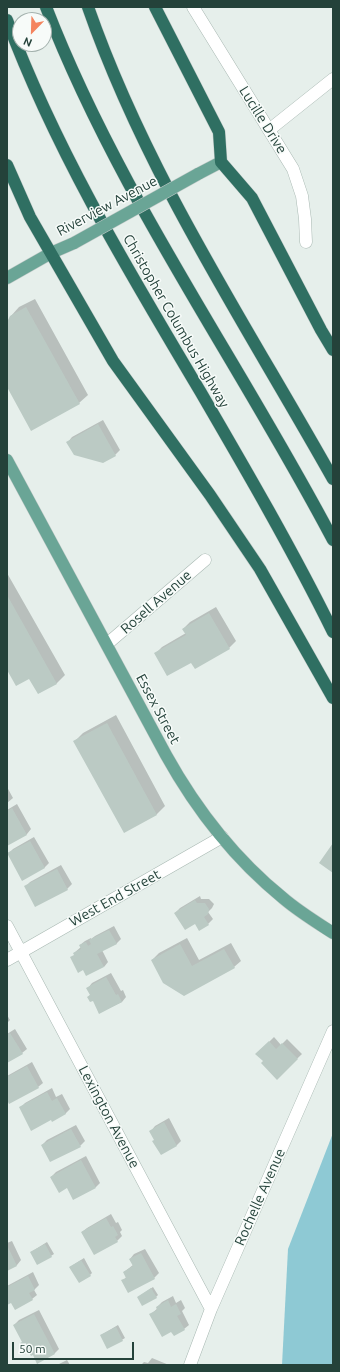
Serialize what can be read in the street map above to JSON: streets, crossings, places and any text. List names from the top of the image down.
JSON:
{
  "streets": {
    "highway": ["Christopher Columbus Highway"],
    "main road": ["Riverview Avenue", "Essex Street"],
    "street": [
      "Lucille Drive",
      "Rosell Avenue",
      "West End Street",
      "Lexington Avenue",
      "Rochelle Avenue"
    ]
  },
  "crossings": [
    ["Rosell Avenue", "Essex Street"],
    ["Essex Street", "West End Street"],
    ["West End Street", "Lexington Avenue"],
    ["Lexington Avenue", "Rochelle Avenue"]
  ],
  "scale_bar": "50 m",
  "north": "bottom left"
}
